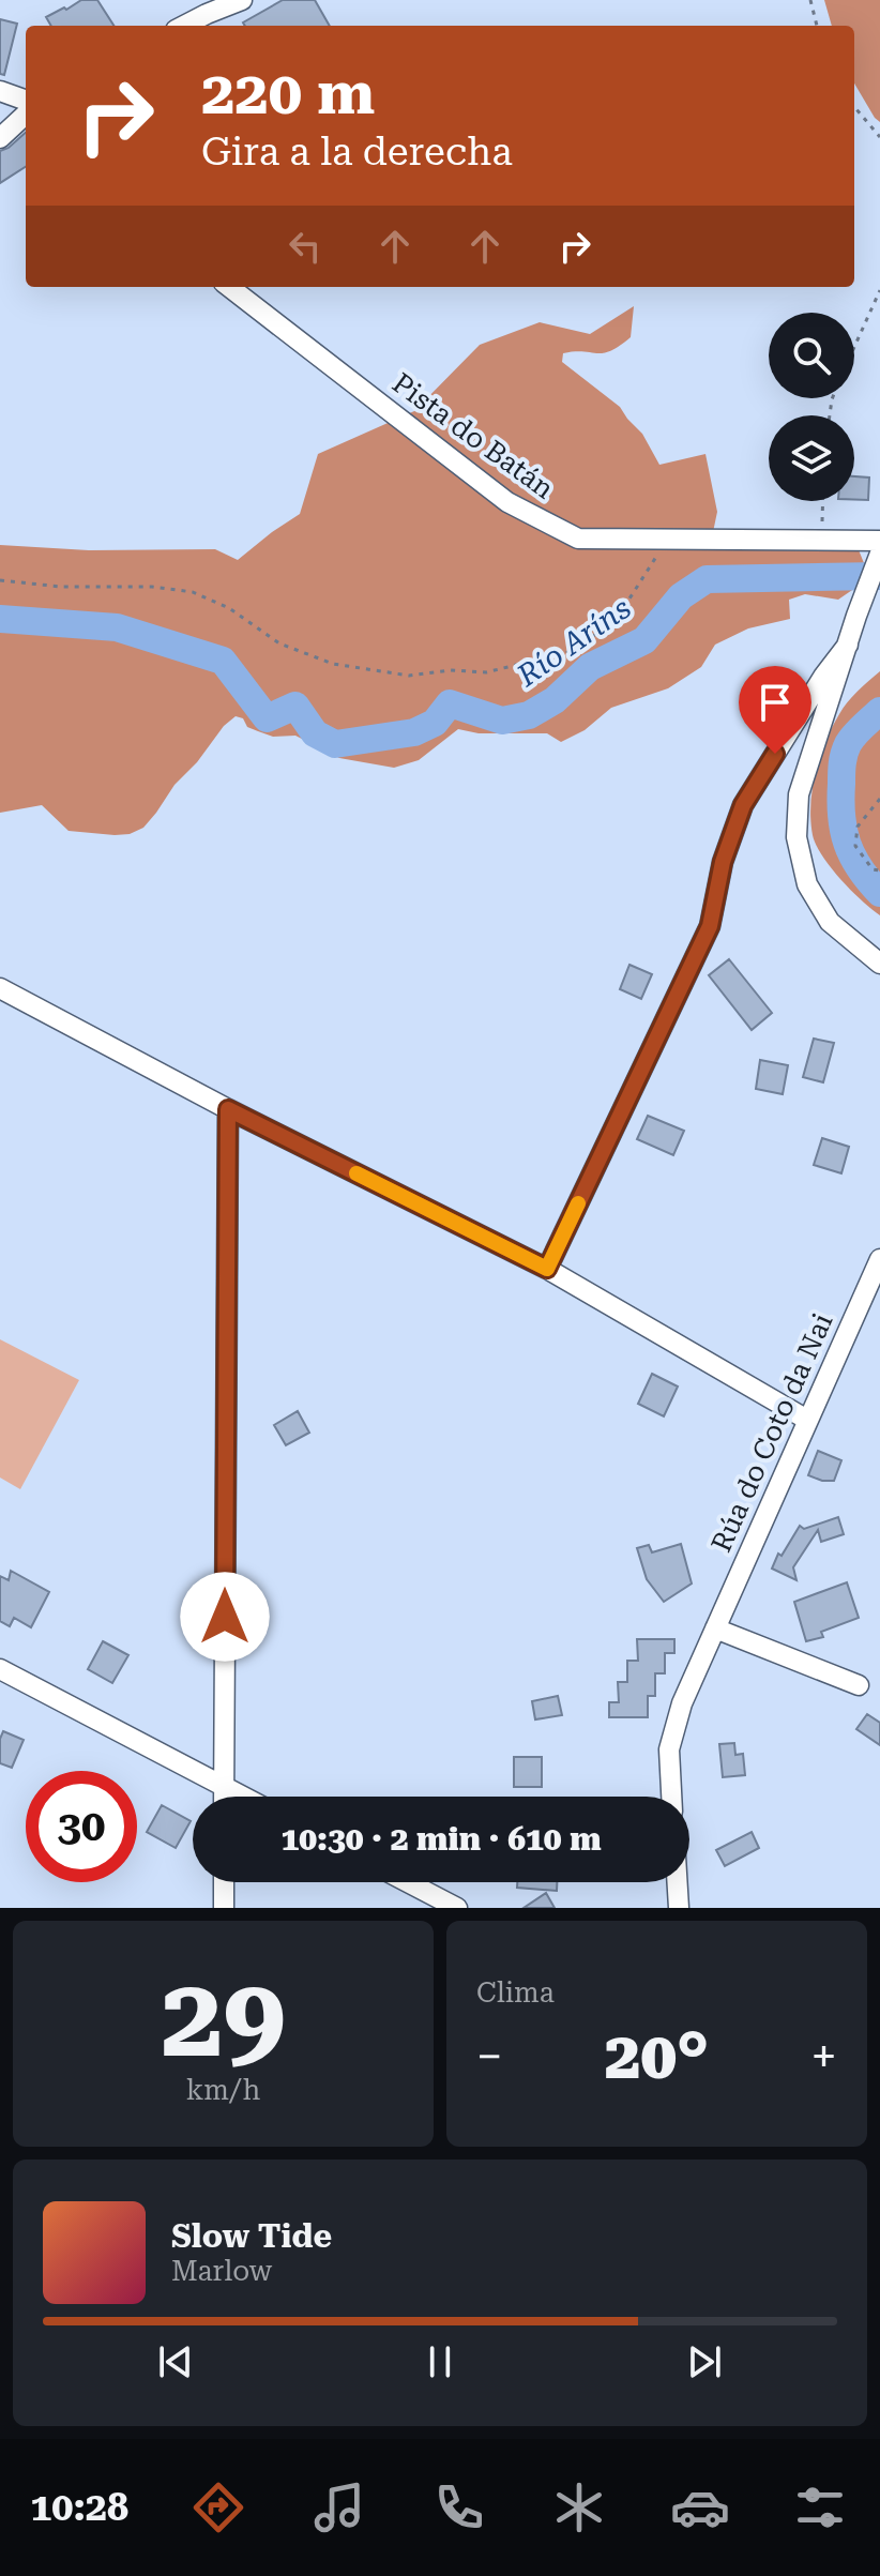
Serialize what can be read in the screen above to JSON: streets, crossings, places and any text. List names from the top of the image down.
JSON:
{
  "streets": {
    "street": ["Pista do Batán", "Rúa do Coto da Nai"]
  },
  "water": ["Río Aríns"],
  "page": {
    "turn": ["220 m", "Gira a la derecha"],
    "limit": "30",
    "trip": "10:30 · 2 min · 610 m",
    "tile": [
      ["29", "km/h"],
      "Clima"
    ],
    "heat": ["−", "20°", "+"],
    "song": ["Slow Tide", "Marlow"],
    "tabs": "10:28"
  }
}
